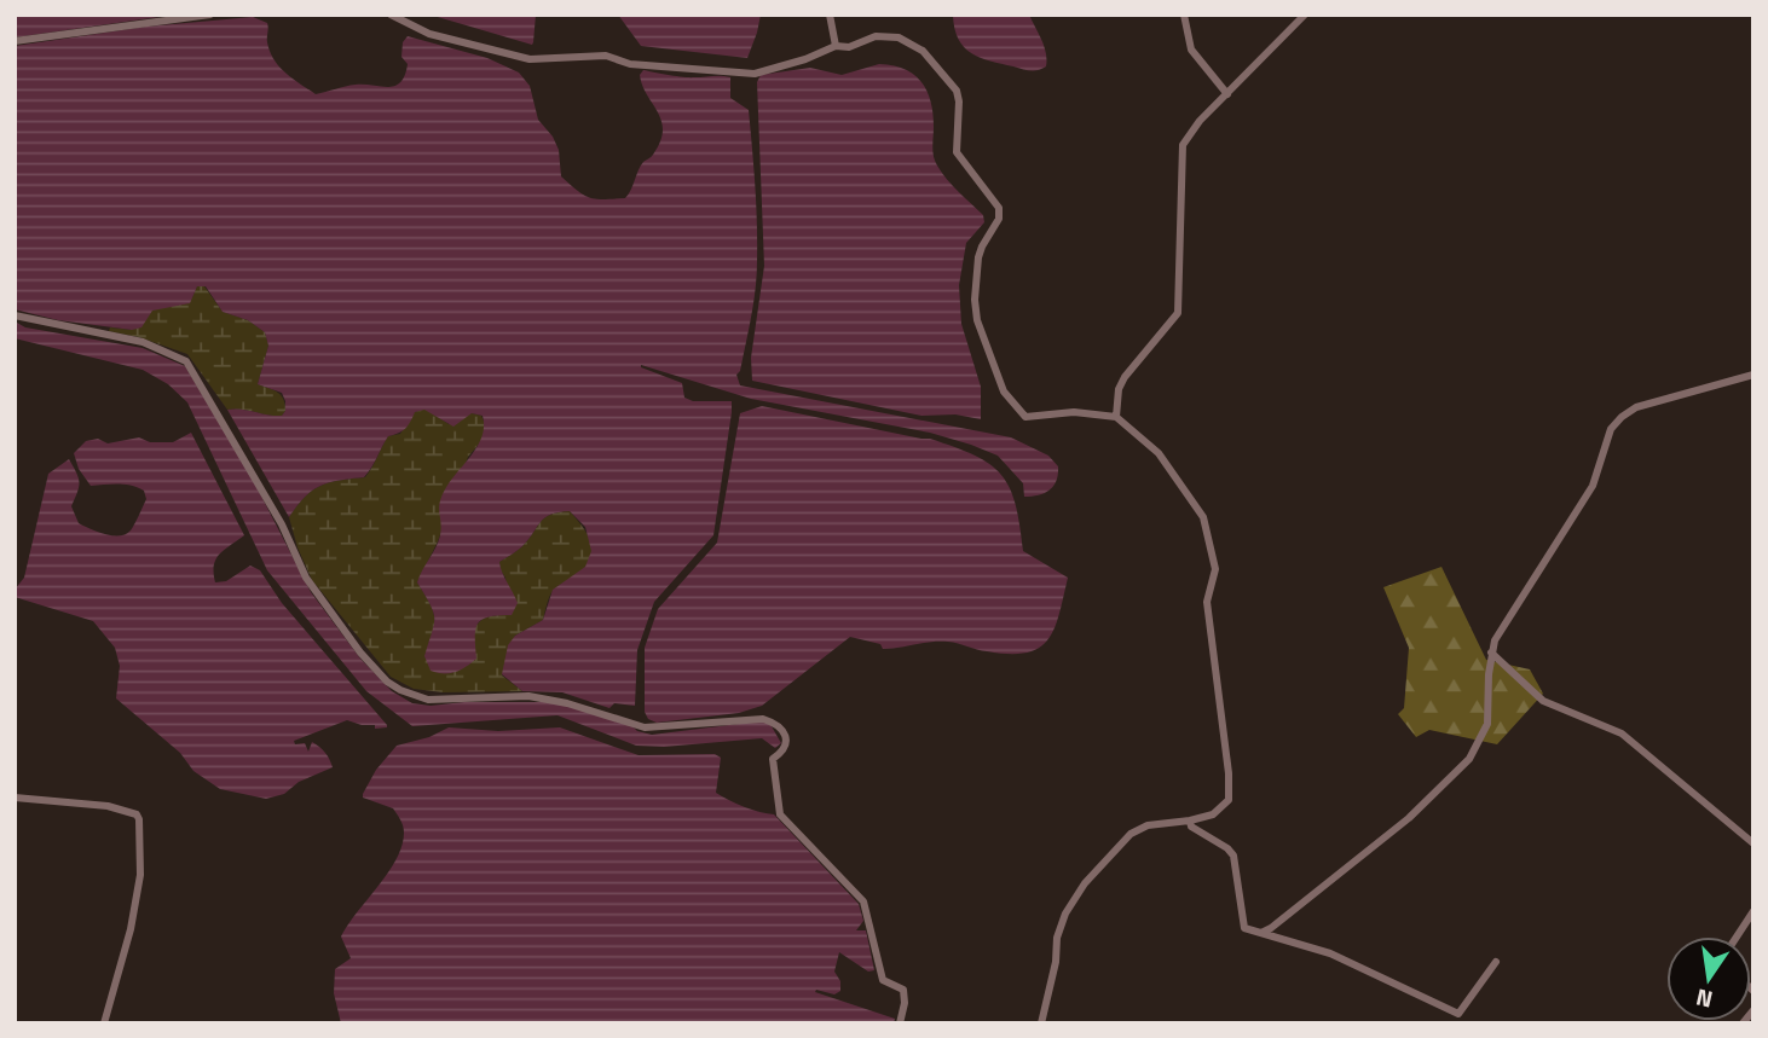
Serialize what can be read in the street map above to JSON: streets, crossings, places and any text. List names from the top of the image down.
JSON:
{
  "north": "bottom"
}
